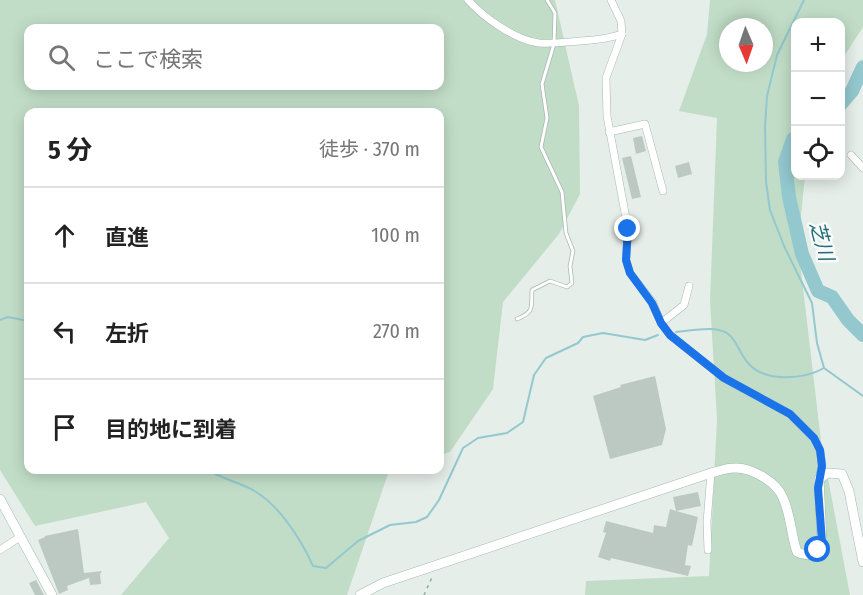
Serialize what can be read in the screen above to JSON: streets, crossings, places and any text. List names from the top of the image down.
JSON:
{
  "water": ["芝川"],
  "north": "bottom",
  "page": {
    "map_buttons": ["+", "−"],
    "search": "ここで検索",
    "heading": ["5 分", "徒歩 · 370 m"],
    "list": [
      ["直進", "100 m"],
      ["左折", "270 m"],
      "目的地に到着"
    ]
  }
}
